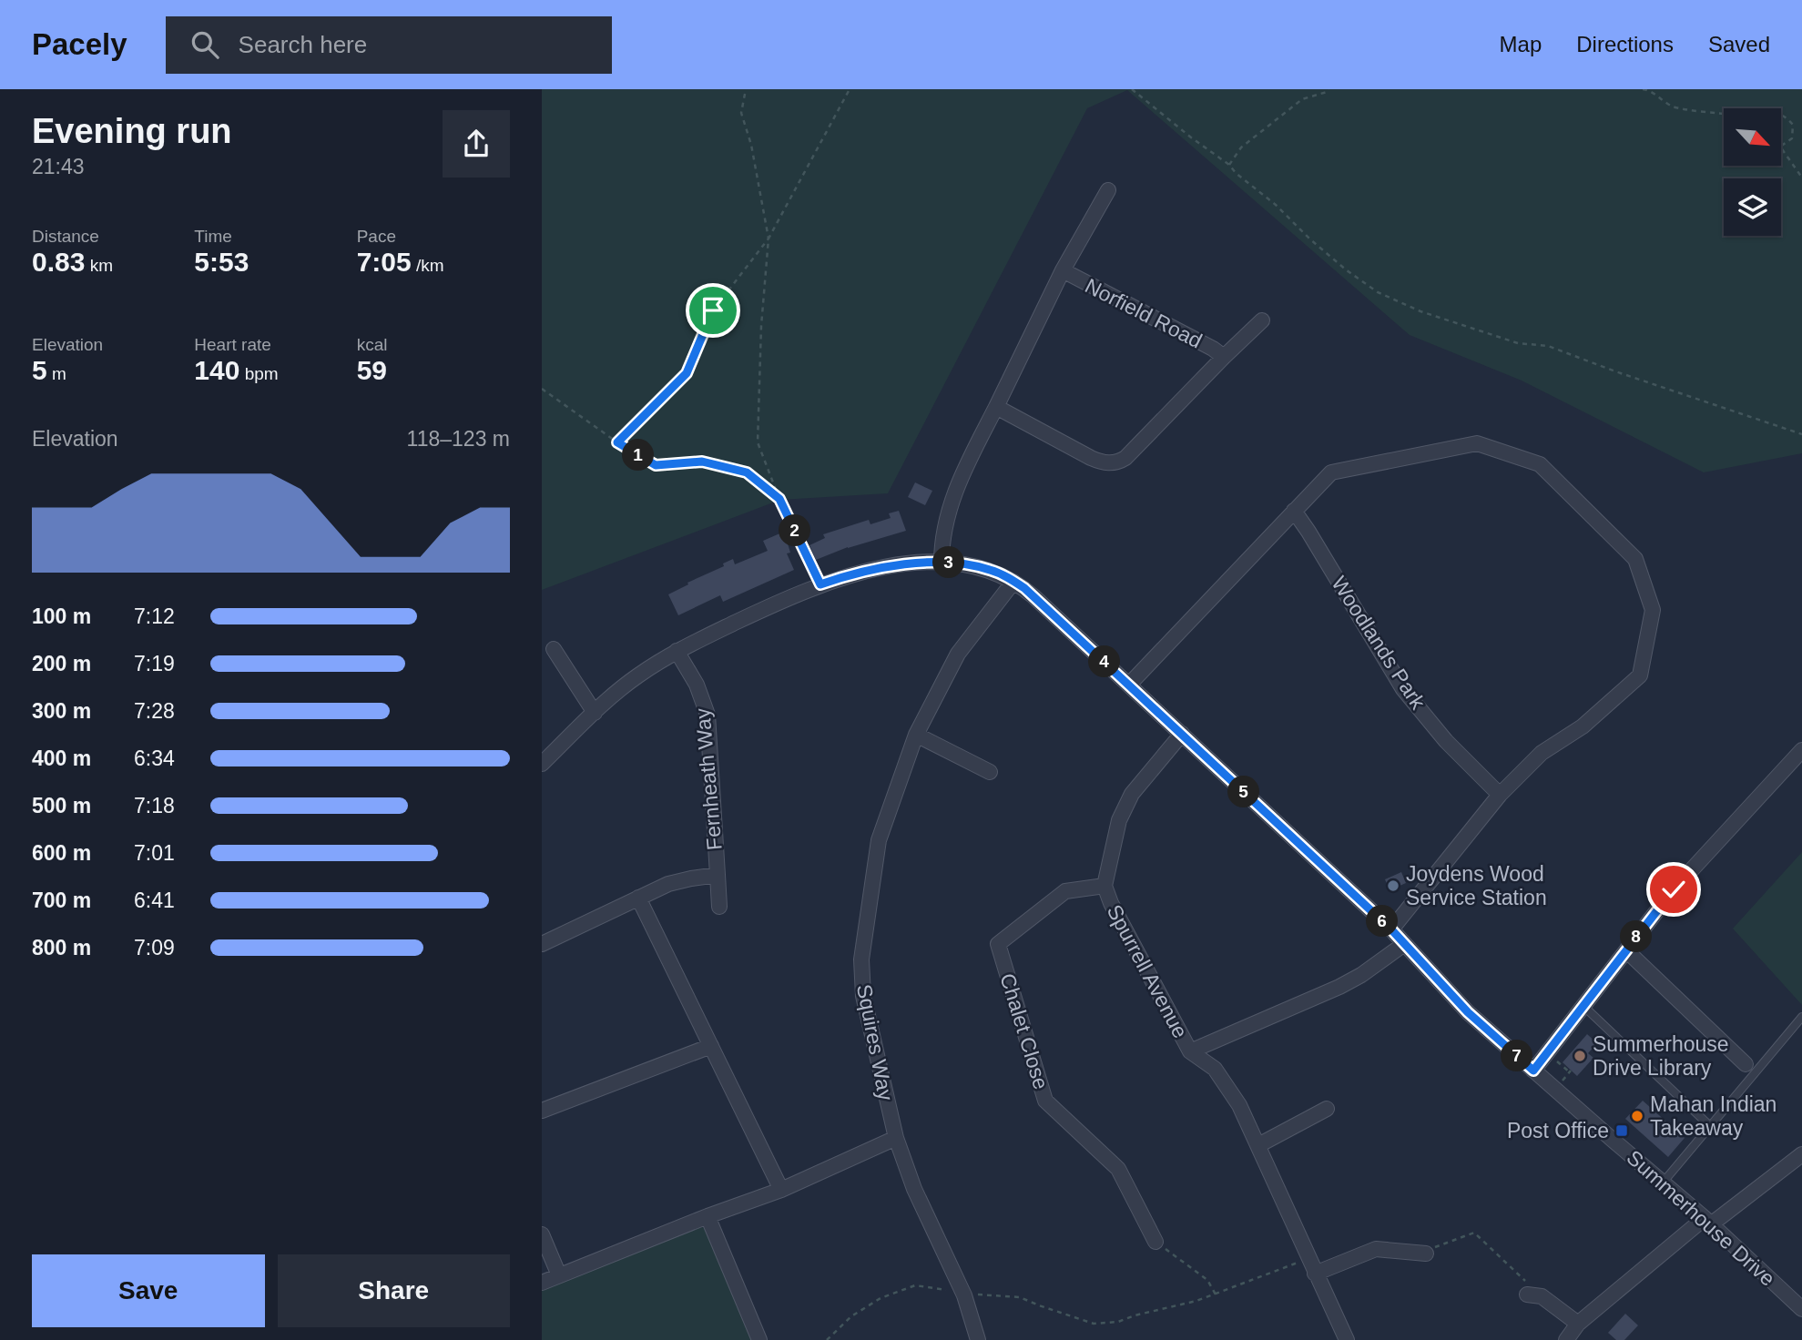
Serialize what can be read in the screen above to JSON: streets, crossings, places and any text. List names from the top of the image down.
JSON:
{
  "streets": {
    "street": [
      "Norfield Road",
      "Woodlands Park",
      "Fernheath Way",
      "Spurrell Avenue",
      "Chalet Close",
      "Squires Way",
      "Summerhouse Drive"
    ]
  },
  "crossings": [
    ["Norfield Road", "Summerhouse Drive"],
    ["Fernheath Way", "Summerhouse Drive"],
    ["Spurrell Avenue", "Chalet Close"],
    ["Spurrell Avenue", "Summerhouse Drive"],
    ["Squires Way", "Summerhouse Drive"]
  ],
  "places": {
    "other": ["Joydens Wood Service Station", "Summerhouse Drive Library", "Mahan Indian Takeaway"],
    "transit": ["Post Office"]
  },
  "north": "bottom right",
  "page": {
    "header": "Pacely",
    "search": "Search here",
    "nav": ["Map", "Directions", "Saved"],
    "heading": ["Evening run", "21:43"],
    "stats": [
      ["Distance", "0.83 km"],
      ["Time", "5:53"],
      ["Pace", "7:05 /km"],
      ["Elevation", "5 m"],
      ["Heart rate", "140 bpm"],
      ["kcal", "59"]
    ],
    "chart": ["Elevation", "118–123 m"],
    "pins": [
      "1",
      "2",
      "3",
      "4",
      "5",
      "6",
      "8",
      "7"
    ],
    "list": [
      {
        "name": "100 m",
        "note": "7:12"
      },
      {
        "name": "200 m",
        "note": "7:19"
      },
      {
        "name": "300 m",
        "note": "7:28"
      },
      {
        "name": "400 m",
        "note": "6:34"
      },
      {
        "name": "500 m",
        "note": "7:18"
      },
      {
        "name": "600 m",
        "note": "7:01"
      },
      {
        "name": "700 m",
        "note": "6:41"
      },
      {
        "name": "800 m",
        "note": "7:09"
      }
    ],
    "buttons": ["Save", "Share"]
  }
}
